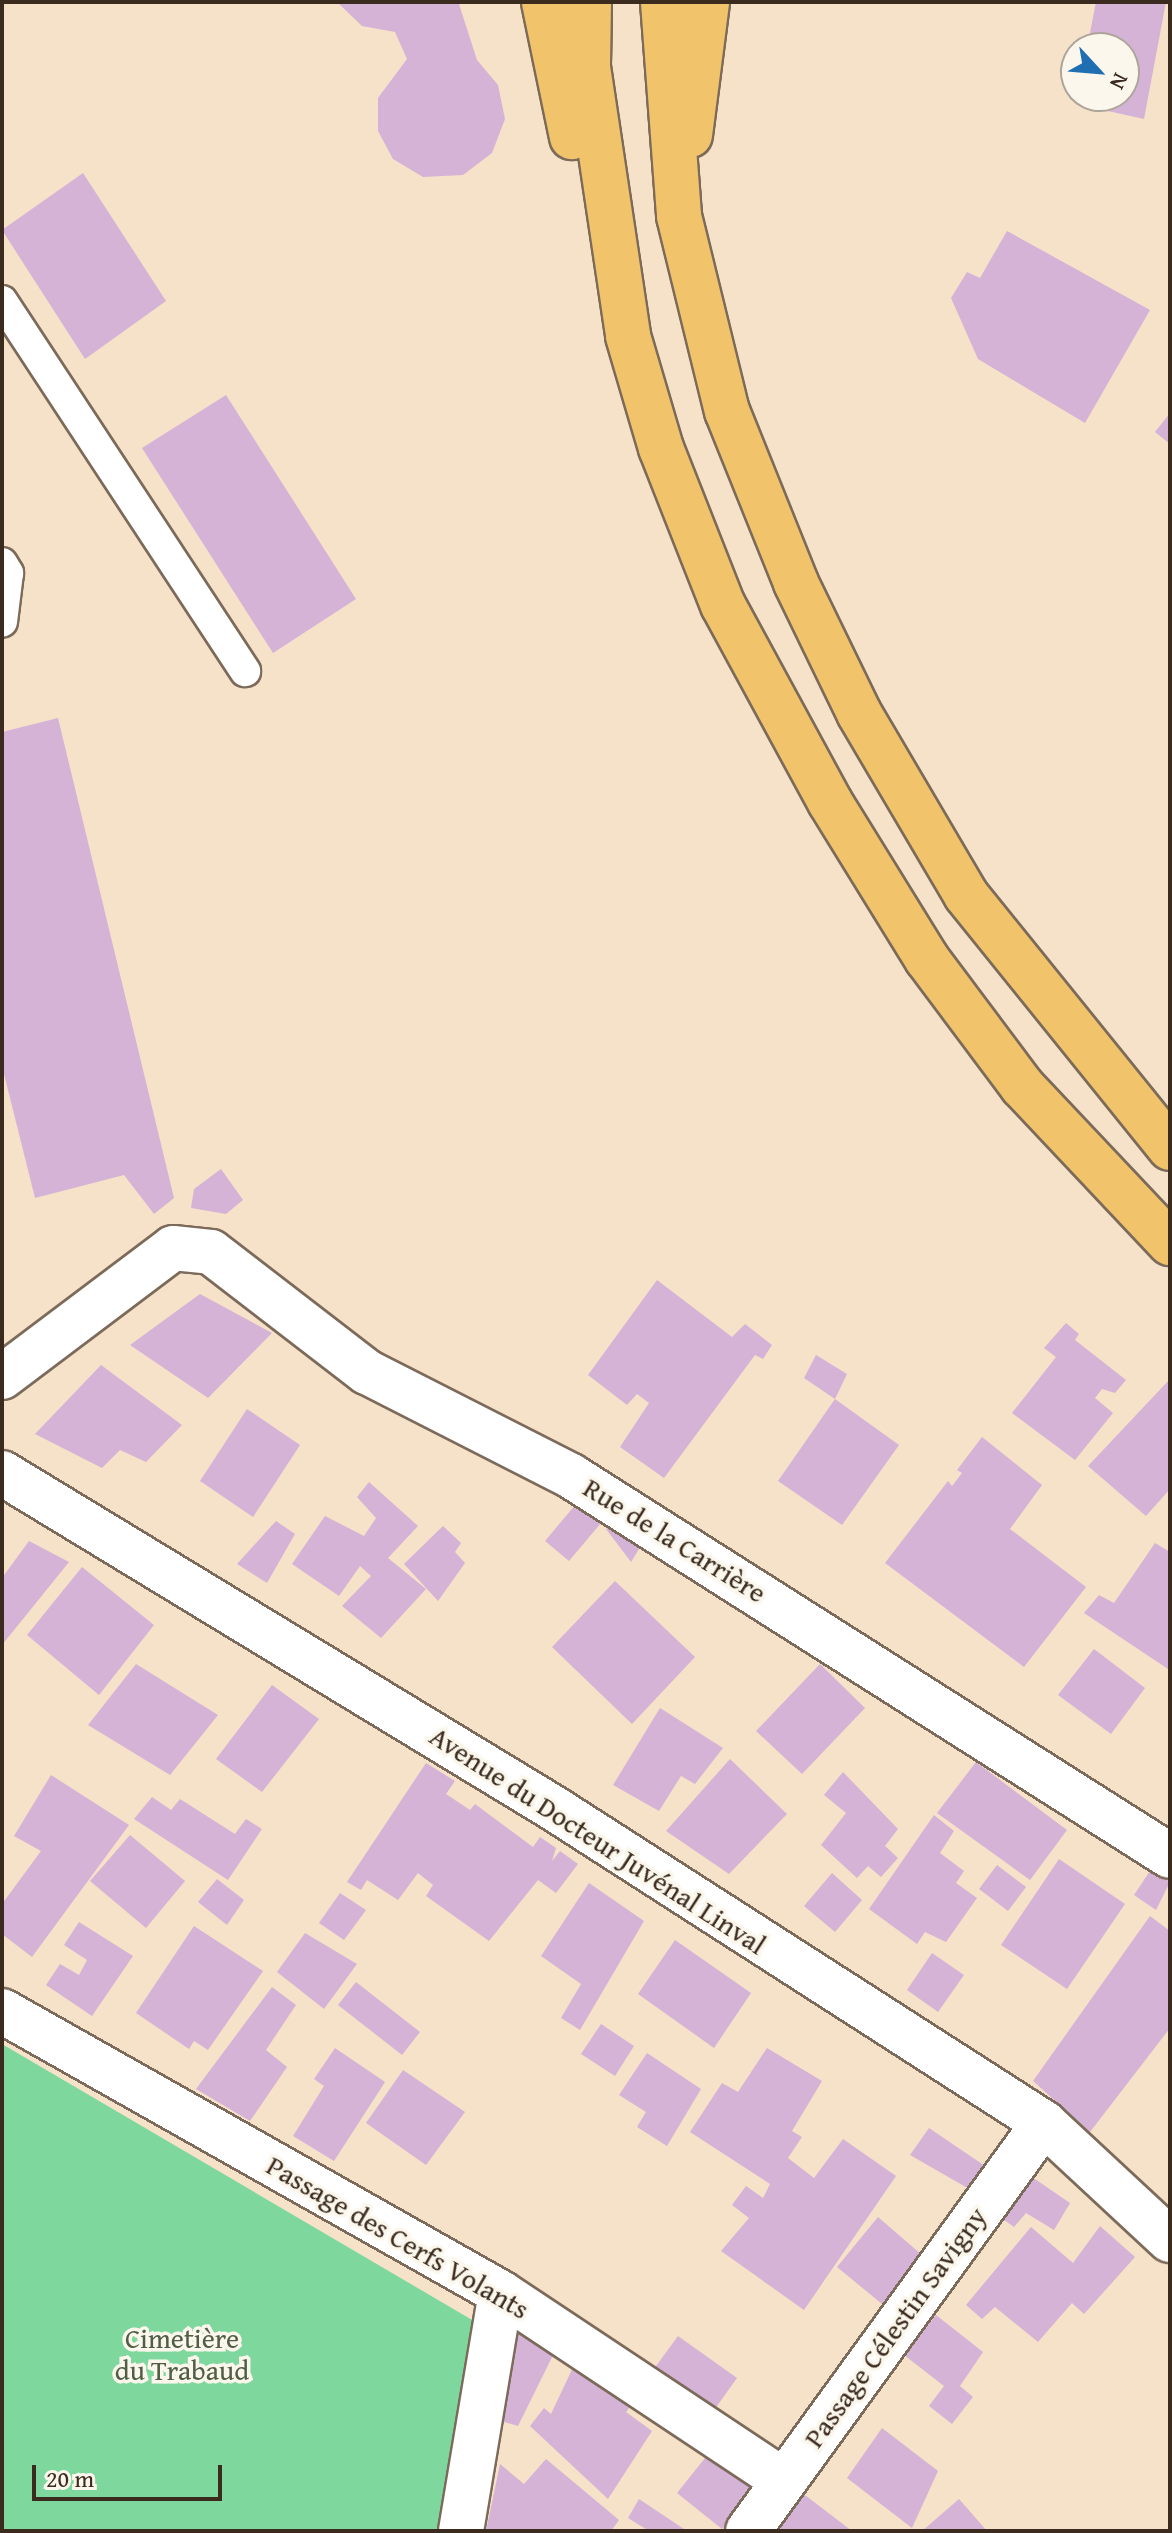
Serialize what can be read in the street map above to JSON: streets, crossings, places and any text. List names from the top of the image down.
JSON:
{
  "streets": {
    "street": [
      "Rue de la Carrière",
      "Avenue du Docteur Juvénal Linval",
      "Passage des Cerfs Volants",
      "Passage Célestin Savigny"
    ]
  },
  "crossings": [
    ["Avenue du Docteur Juvénal Linval", "Passage Célestin Savigny"],
    ["Passage des Cerfs Volants", "Passage Célestin Savigny"]
  ],
  "parks": ["Cimetière du Trabaud"],
  "scale_bar": "20 m",
  "north": "bottom right"
}
